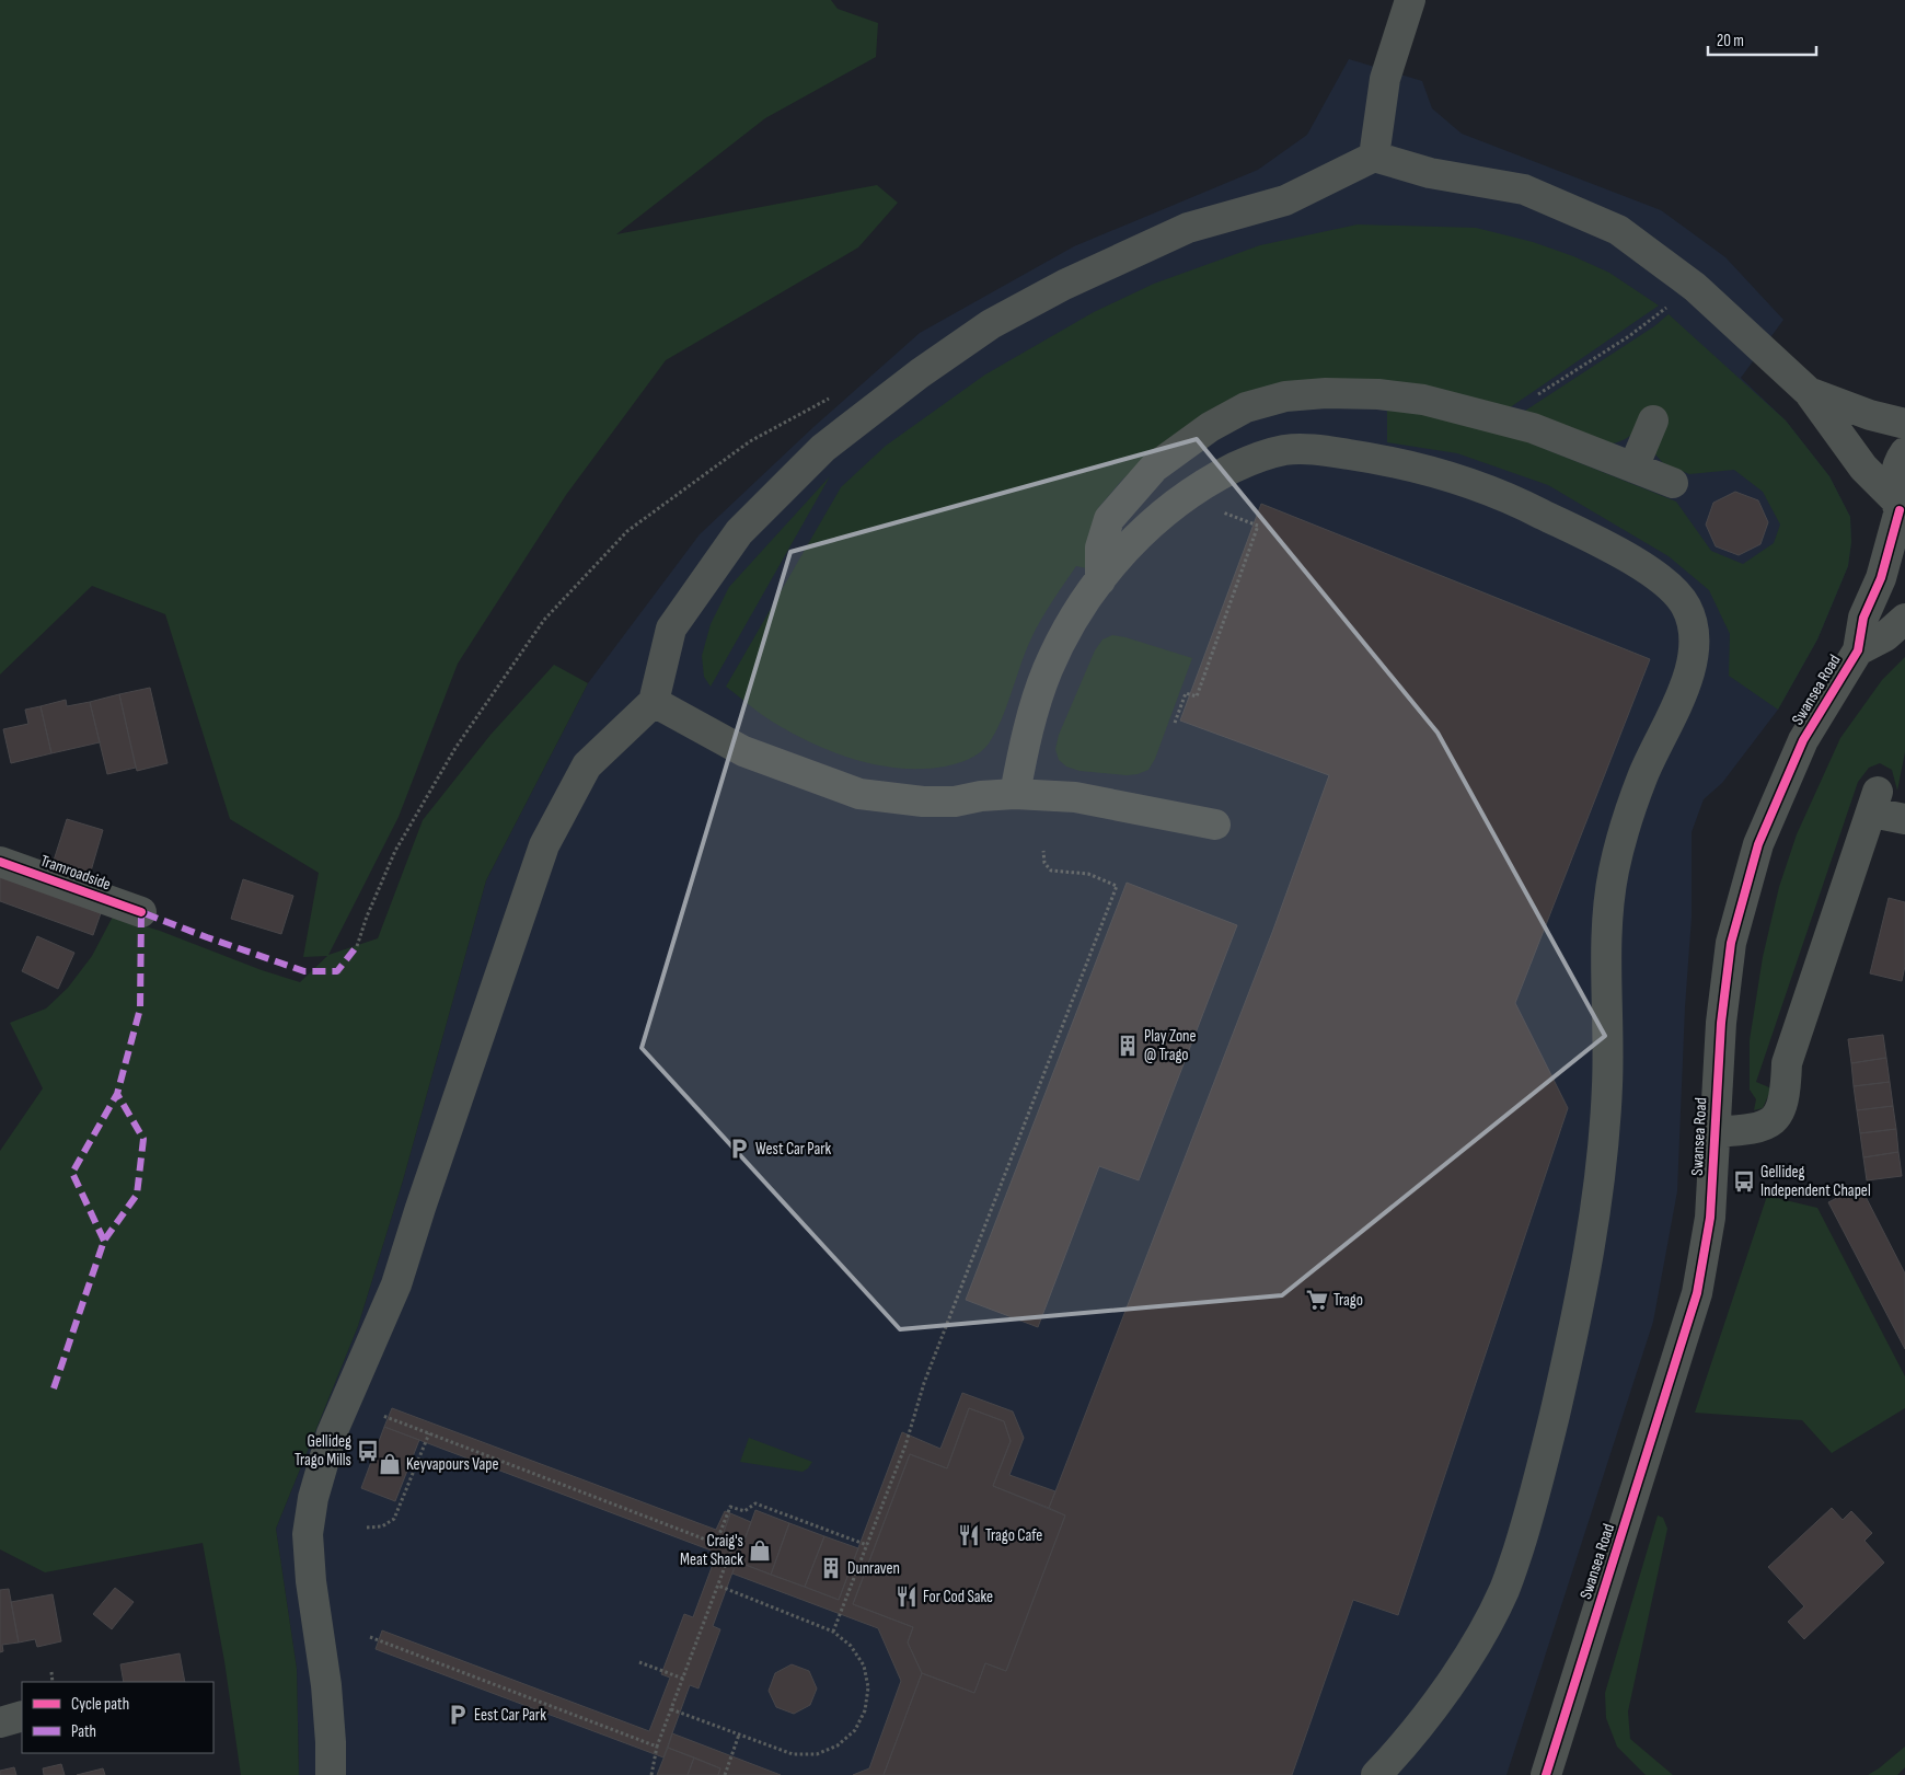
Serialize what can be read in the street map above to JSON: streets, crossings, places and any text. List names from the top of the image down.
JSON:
{
  "streets": {
    "street": ["Swansea Road", "Tramroadside"]
  },
  "places": {
    "building": ["Play Zone @ Trago", "Dunraven"],
    "parking": ["West Car Park", "Eest Car Park"],
    "bus stop": ["Gellideg Independent Chapel", "Gellideg Trago Mills"],
    "supermarket": ["Trago"],
    "shop": ["Keyvapours Vape", "Craig's Meat Shack"],
    "restaurant": ["Trago Cafe", "For Cod Sake"]
  },
  "legend": ["Cycle path", "Path"],
  "scale_bar": "20 m"
}
